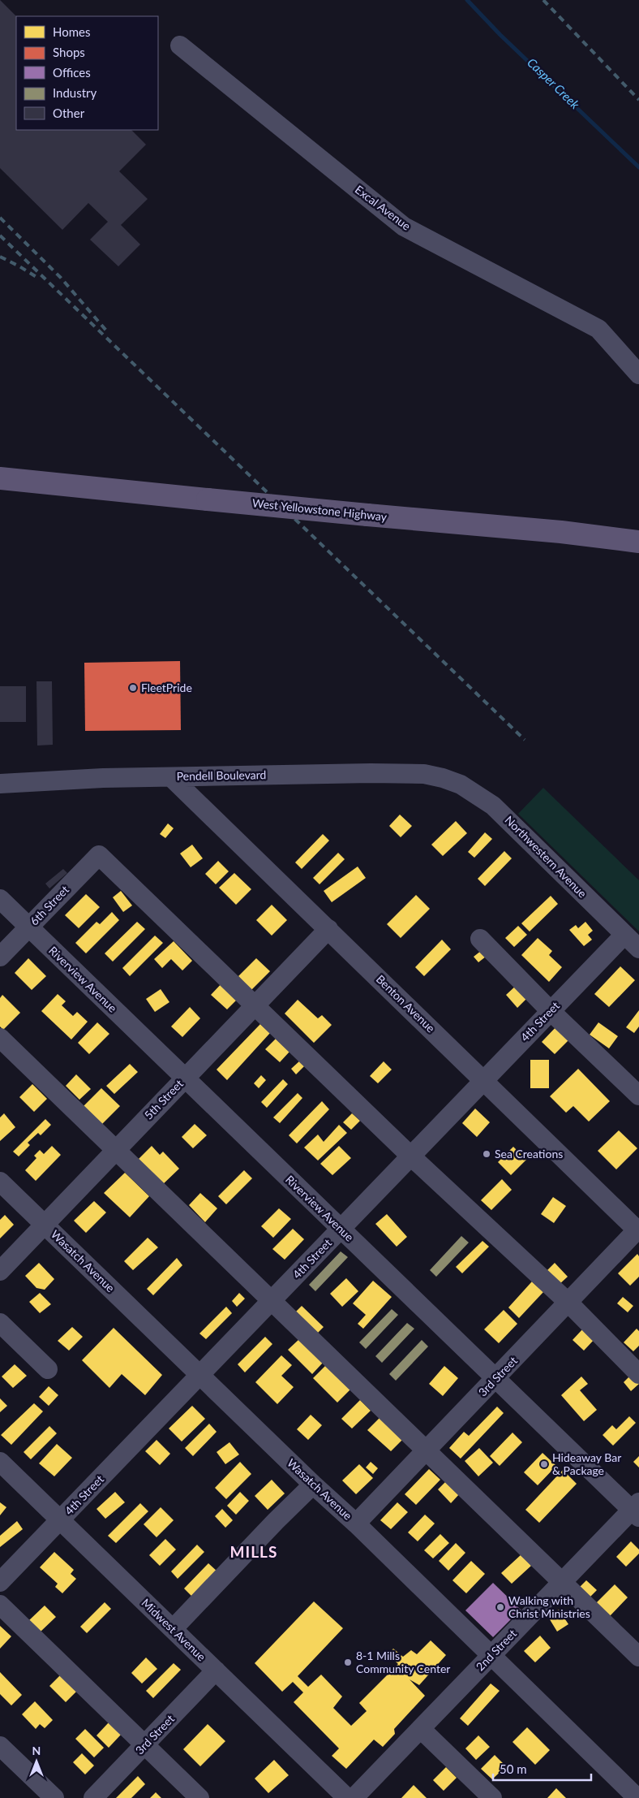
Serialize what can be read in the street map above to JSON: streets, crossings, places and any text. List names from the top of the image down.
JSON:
{
  "streets": {
    "main road": ["West Yellowstone Highway"],
    "street": [
      "Excal Avenue",
      "Pendell Boulevard",
      "Northwestern Avenue",
      "6th Street",
      "Riverview Avenue",
      "Benton Avenue",
      "4th Street",
      "5th Street",
      "Wasatch Avenue",
      "3rd Street",
      "Midwest Avenue",
      "2nd Street"
    ]
  },
  "crossings": [
    ["Pendell Boulevard", "Northwestern Avenue"],
    ["Pendell Boulevard", "Benton Avenue"],
    ["Northwestern Avenue", "4th Street"],
    ["6th Street", "Riverview Avenue"],
    ["6th Street", "5th Street"],
    ["Riverview Avenue", "4th Street"],
    ["Riverview Avenue", "5th Street"],
    ["Riverview Avenue", "3rd Street"],
    ["Riverview Avenue", "2nd Street"],
    ["Benton Avenue", "4th Street"],
    ["Benton Avenue", "5th Street"],
    ["Benton Avenue", "3rd Street"],
    ["4th Street", "Wasatch Avenue"],
    ["4th Street", "Midwest Avenue"],
    ["5th Street", "Wasatch Avenue"],
    ["Wasatch Avenue", "3rd Street"],
    ["Wasatch Avenue", "2nd Street"],
    ["3rd Street", "Midwest Avenue"]
  ],
  "districts": ["MILLS"],
  "water": ["Casper Creek"],
  "places": [
    "FleetPride",
    "Sea Creations",
    "Hideaway Bar & Package",
    "Walking with Christ Ministries",
    "8-1 Mills Community Center"
  ],
  "legend": [
    "Homes",
    "Shops",
    "Offices",
    "Industry",
    "Other"
  ],
  "scale_bar": "50 m",
  "north": "top"
}
